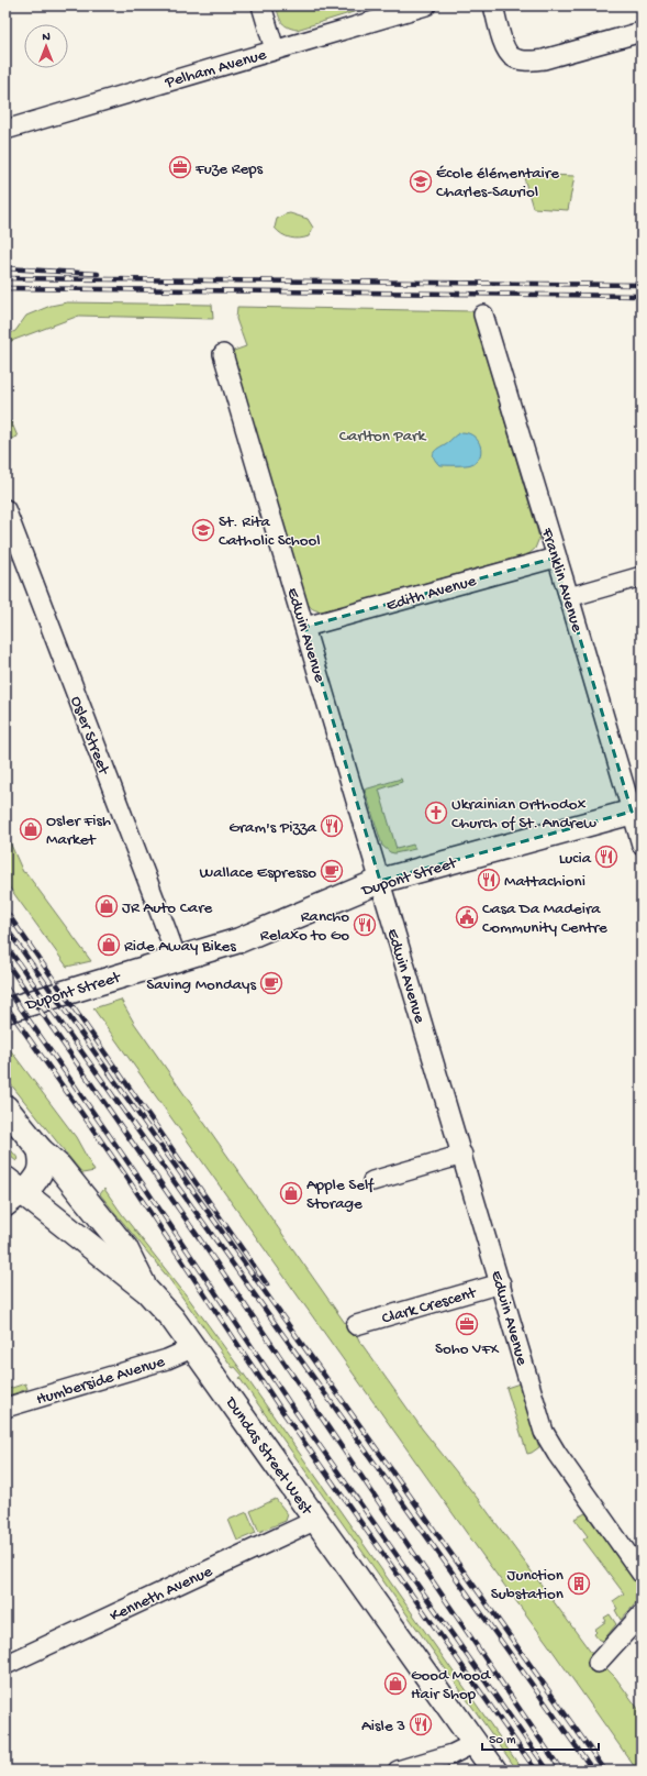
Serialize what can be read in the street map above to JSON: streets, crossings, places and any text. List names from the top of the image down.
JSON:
{
  "streets": {
    "main road": ["Dupont Street", "Dundas Street West"],
    "street": [
      "Pelham Avenue",
      "Franklin Avenue",
      "Edith Avenue",
      "Edwin Avenue",
      "Osler Street",
      "Clark Crescent",
      "Humberside Avenue",
      "Kenneth Avenue"
    ]
  },
  "crossings": [
    ["Franklin Avenue", "Edith Avenue"],
    ["Franklin Avenue", "Dupont Street"],
    ["Edith Avenue", "Edwin Avenue"],
    ["Edwin Avenue", "Dupont Street"],
    ["Edwin Avenue", "Clark Crescent"],
    ["Osler Street", "Dupont Street"],
    ["Humberside Avenue", "Dundas Street West"],
    ["Dundas Street West", "Kenneth Avenue"]
  ],
  "parks": ["Carlton Park"],
  "places": {
    "office": ["Fuze Reps", "Soho VFX"],
    "school or university": ["École élémentaire Charles-Sauriol", "St. Rita Catholic School"],
    "church": ["Ukrainian Orthodox Church of St. Andrew"],
    "restaurant": [
      "Gram's Pizza",
      "Lucia",
      "Mattachioni",
      "Rancho Relaxo to Go",
      "Aisle 3"
    ],
    "shop": [
      "Osler Fish Market",
      "JR Auto Care",
      "Ride Away Bikes",
      "Apple Self Storage",
      "Good Mood Hair Shop"
    ],
    "cafe": ["Wallace Espresso", "Saving Mondays"],
    "public building": ["Casa Da Madeira Community Centre"],
    "building": ["Junction Substation"]
  },
  "scale_bar": "50 m",
  "north": "top"
}
